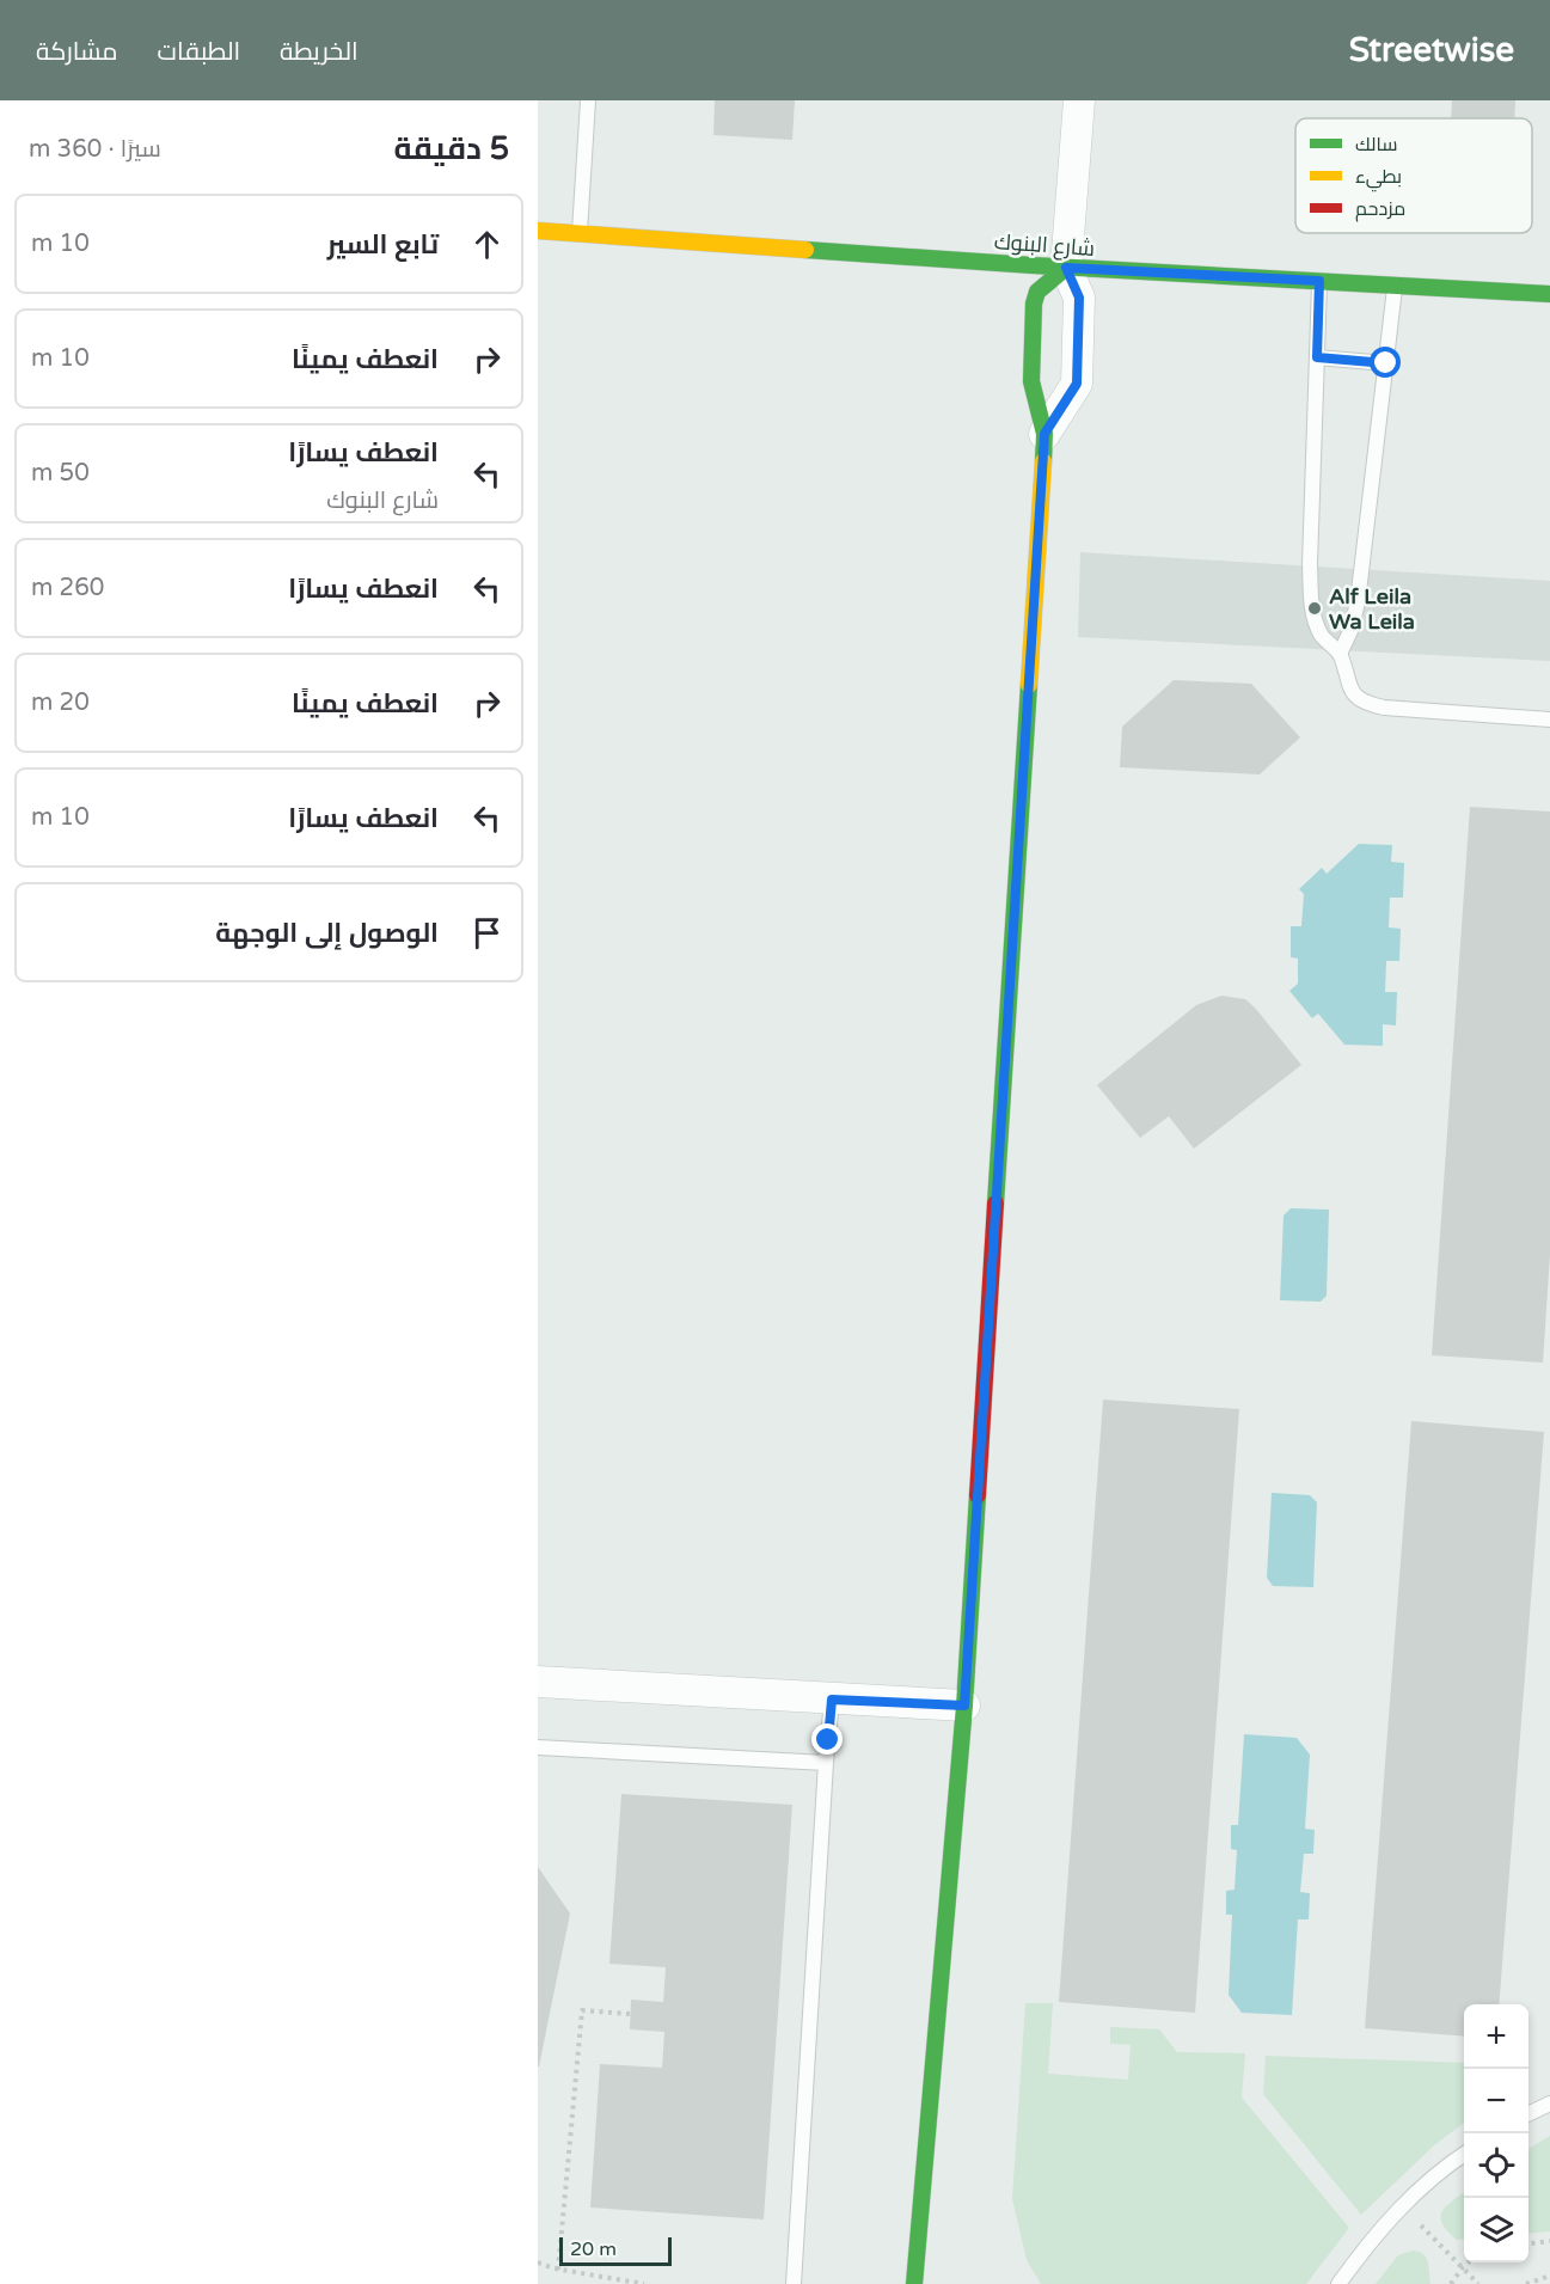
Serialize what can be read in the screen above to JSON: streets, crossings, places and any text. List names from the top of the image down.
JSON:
{
  "streets": {
    "street": ["شارع البنوك"]
  },
  "places": ["Alf Leila Wa Leila"],
  "legend": ["سالك", "بطيء", "مزدحم"],
  "scale_bar": "20 m",
  "page": {
    "header": "Streetwise",
    "nav": ["الخريطة", "الطبقات", "مشاركة"],
    "heading": ["5 دقيقة", "سيرًا · 360 m"],
    "list": [
      ["تابع السير", "10 m"],
      ["انعطف يمينًا", "10 m"],
      ["انعطف يسارًا", "شارع البنوك", "50 m"],
      ["انعطف يسارًا", "260 m"],
      ["انعطف يمينًا", "20 m"],
      ["انعطف يسارًا", "10 m"],
      "الوصول إلى الوجهة"
    ],
    "map_buttons": ["+", "−"],
    "scale": "20 m"
  }
}
